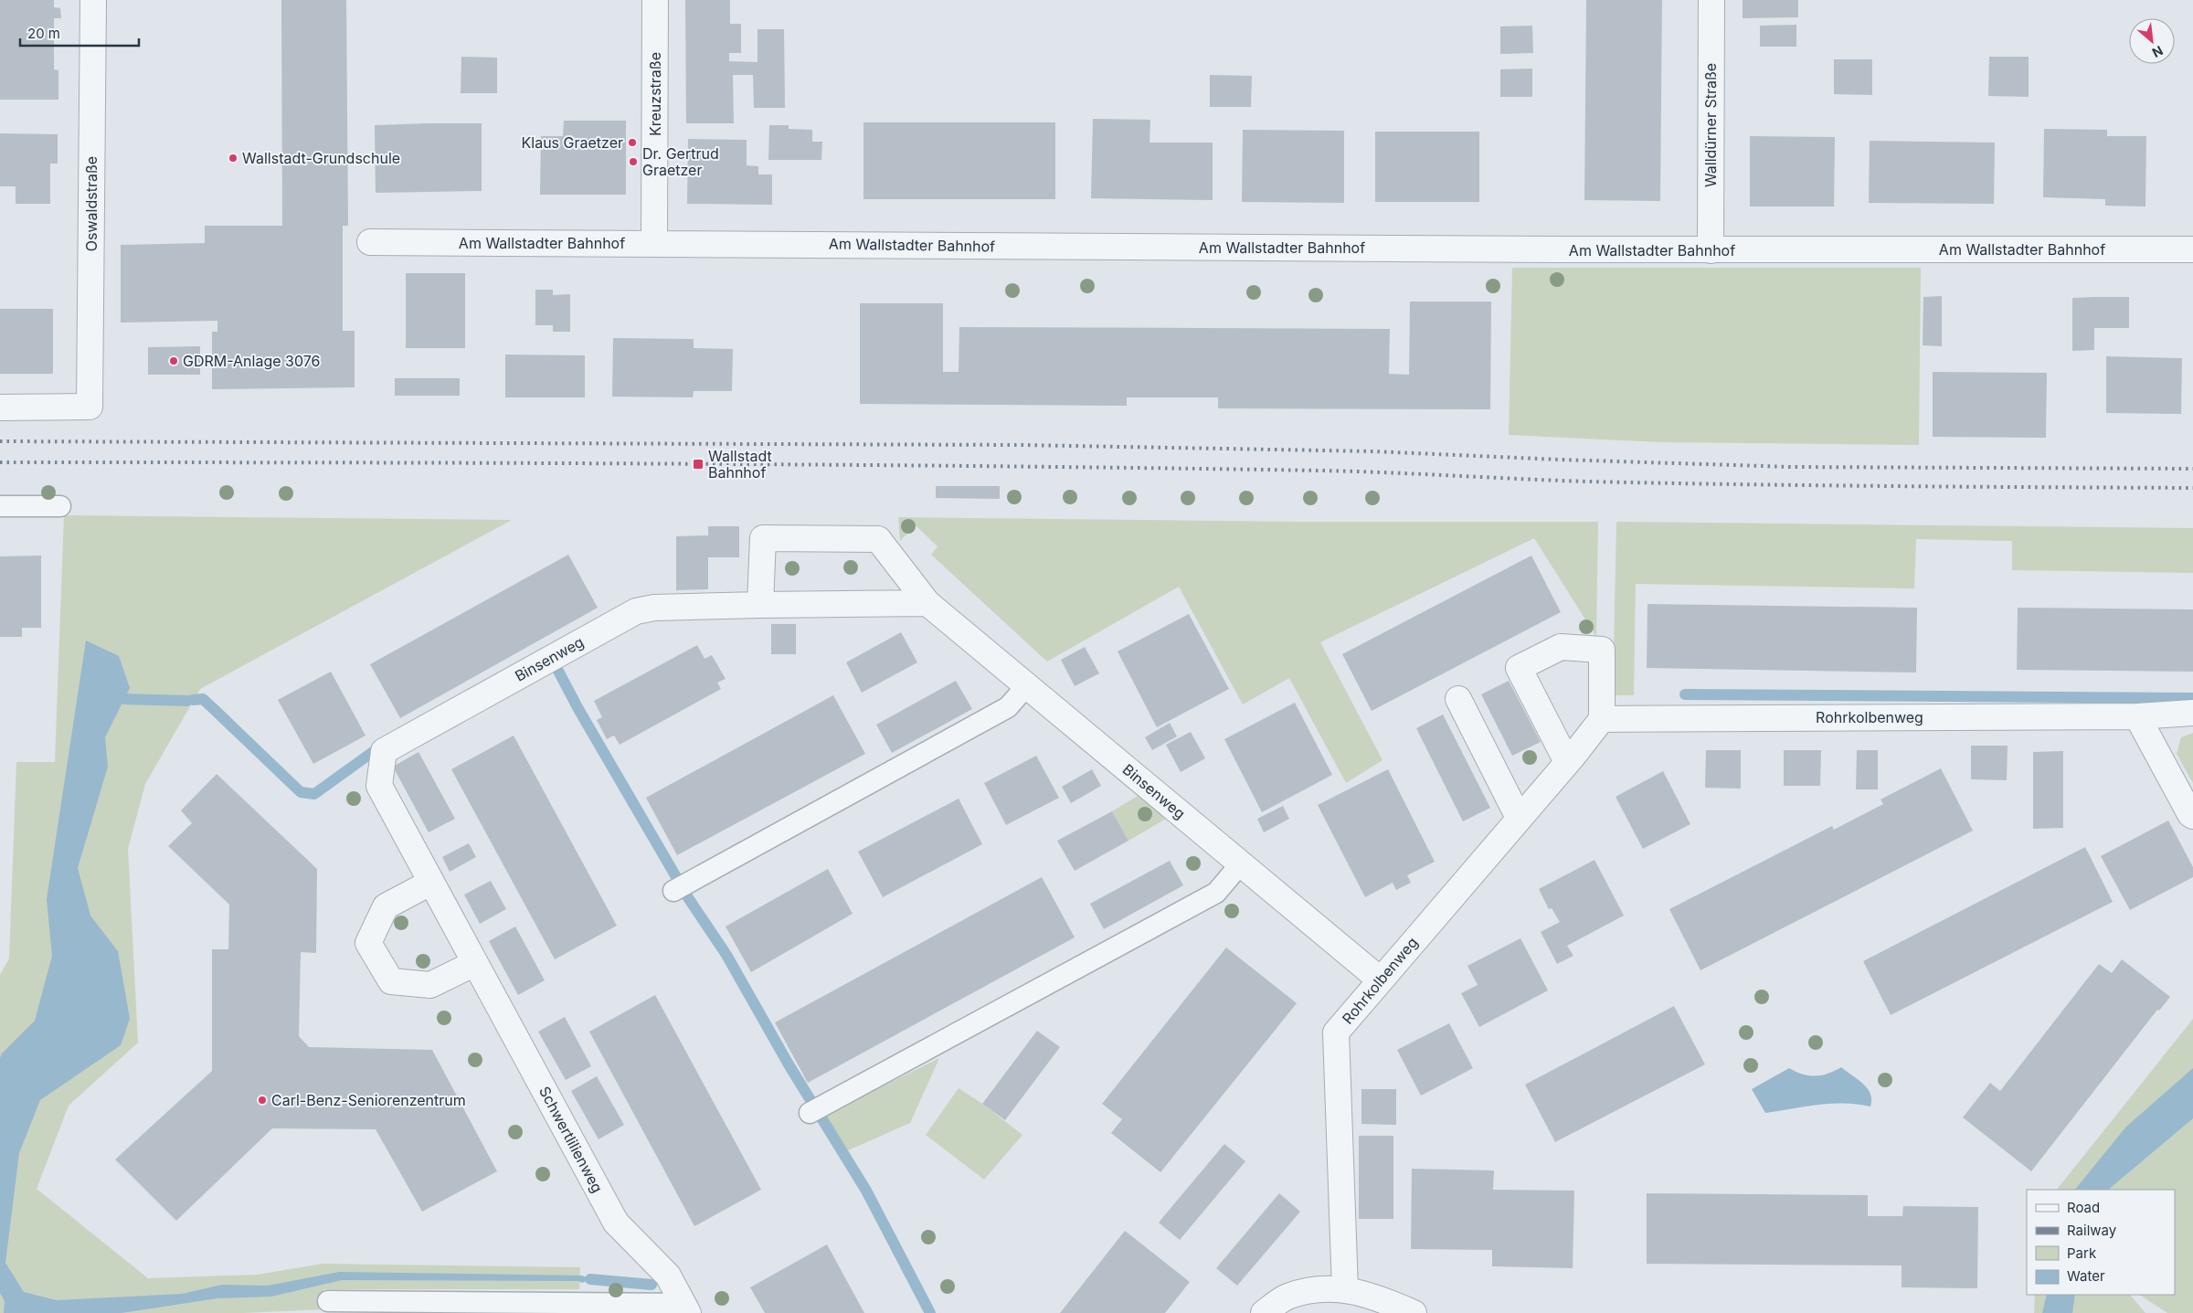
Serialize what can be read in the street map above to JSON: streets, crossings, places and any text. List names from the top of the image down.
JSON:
{
  "streets": {
    "street": [
      "Kreuzstraße",
      "Walldürner Straße",
      "Oswaldstraße",
      "Am Wallstadter Bahnhof",
      "Binsenweg",
      "Rohrkolbenweg",
      "Schwertlilienweg"
    ]
  },
  "crossings": [
    ["Kreuzstraße", "Am Wallstadter Bahnhof"],
    ["Walldürner Straße", "Am Wallstadter Bahnhof"],
    ["Binsenweg", "Rohrkolbenweg"],
    ["Binsenweg", "Schwertlilienweg"]
  ],
  "places": {
    "other": [
      "Klaus Graetzer",
      "Wallstadt-Grundschule",
      "Dr. Gertrud Graetzer",
      "GDRM-Anlage 3076",
      "Carl-Benz-Seniorenzentrum"
    ],
    "transit": ["Wallstadt Bahnhof"]
  },
  "legend": [
    "Road",
    "Railway",
    "Park",
    "Water"
  ],
  "scale_bar": "20 m",
  "north": "bottom right"
}
